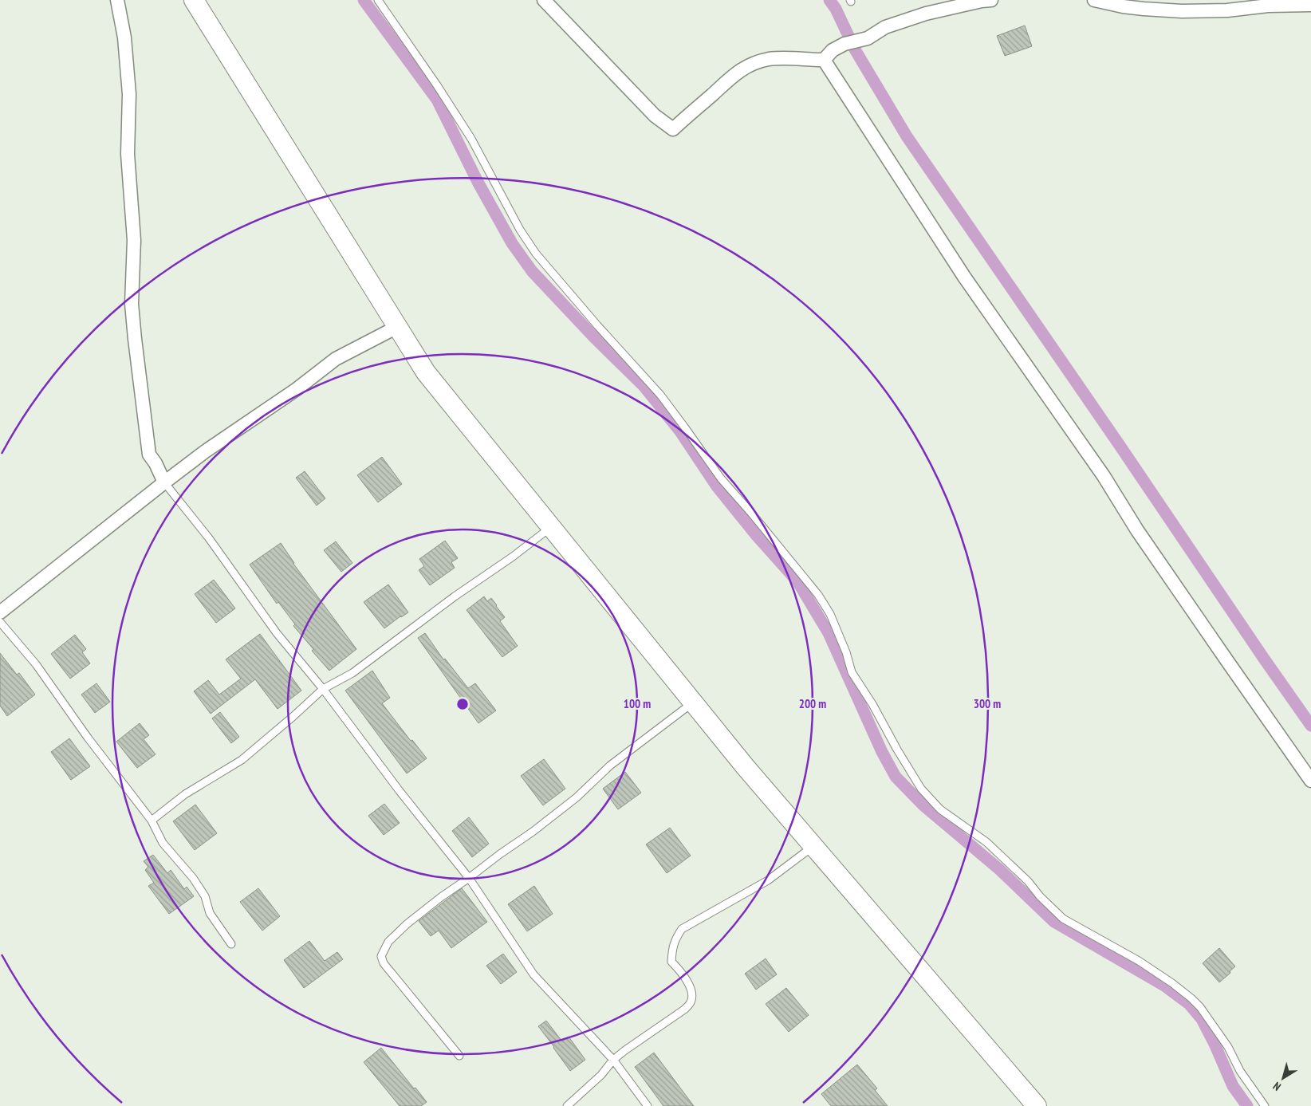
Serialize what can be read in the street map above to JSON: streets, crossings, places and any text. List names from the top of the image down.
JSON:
{
  "north": "bottom left",
  "rings": ["100 m", "200 m", "300 m"]
}
